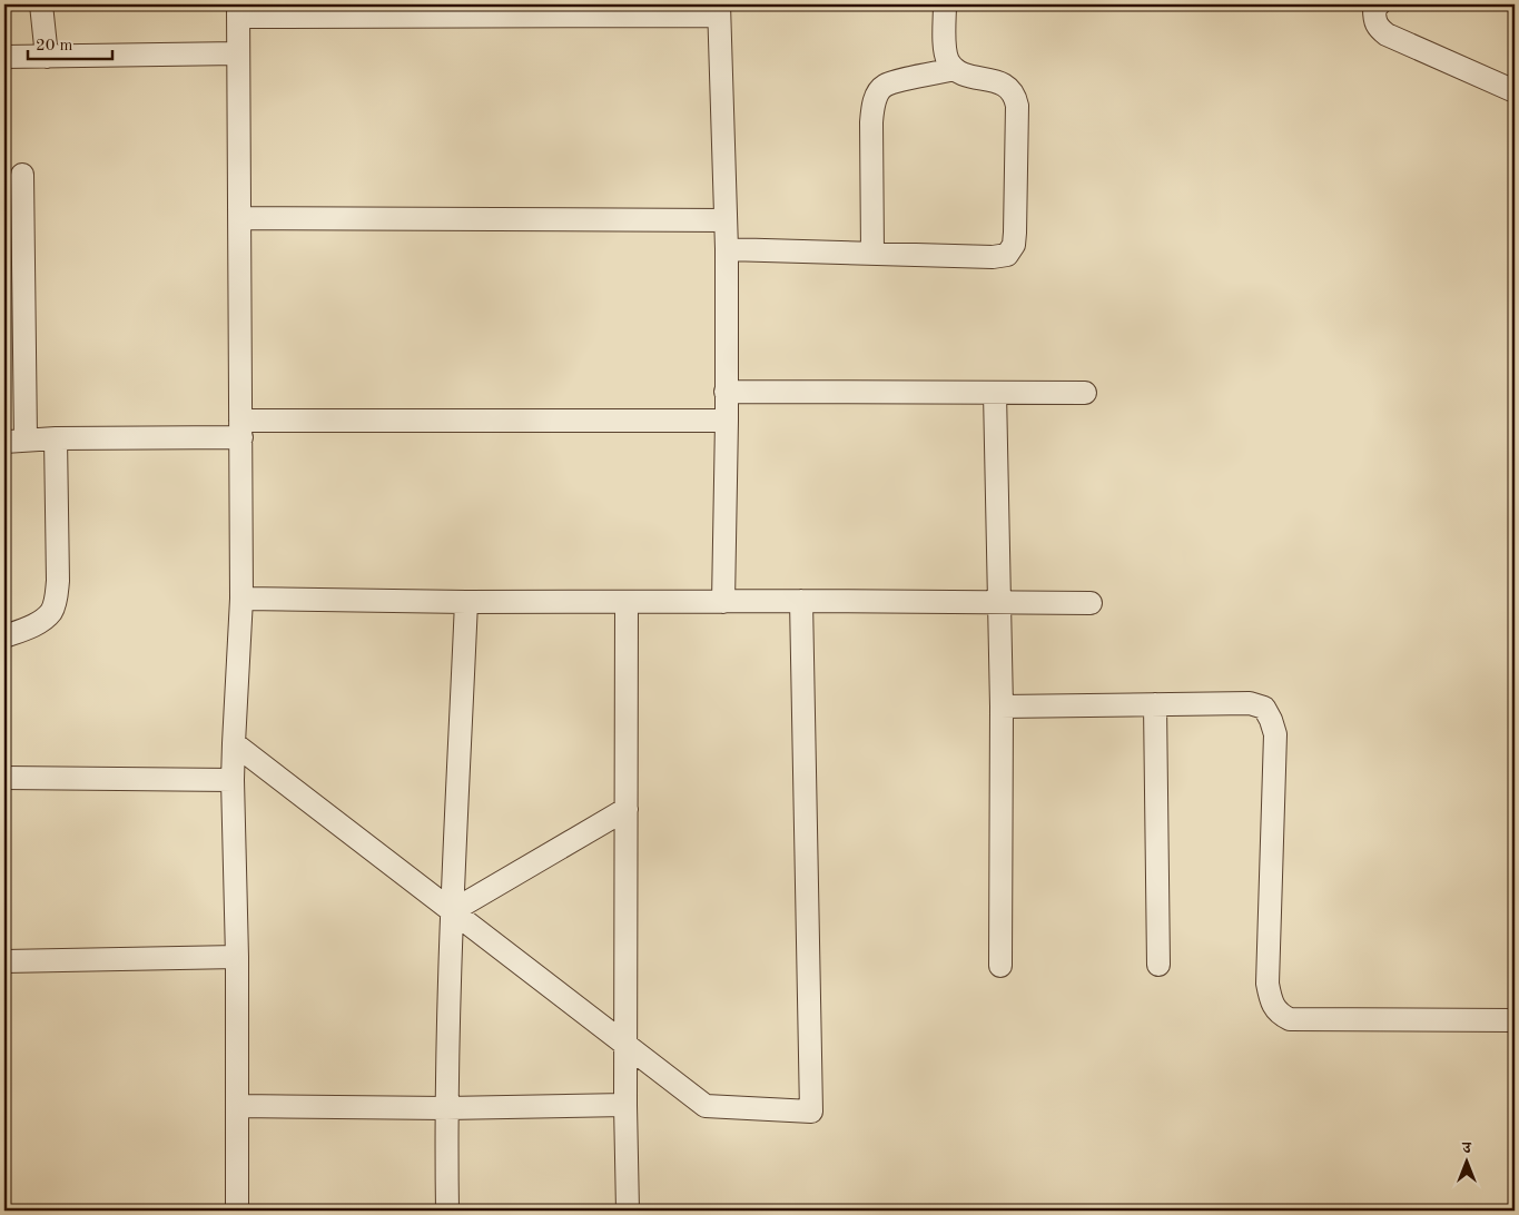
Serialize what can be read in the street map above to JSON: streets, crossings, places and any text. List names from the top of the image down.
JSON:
{
  "scale_bar": "20 m",
  "north": "top"
}
